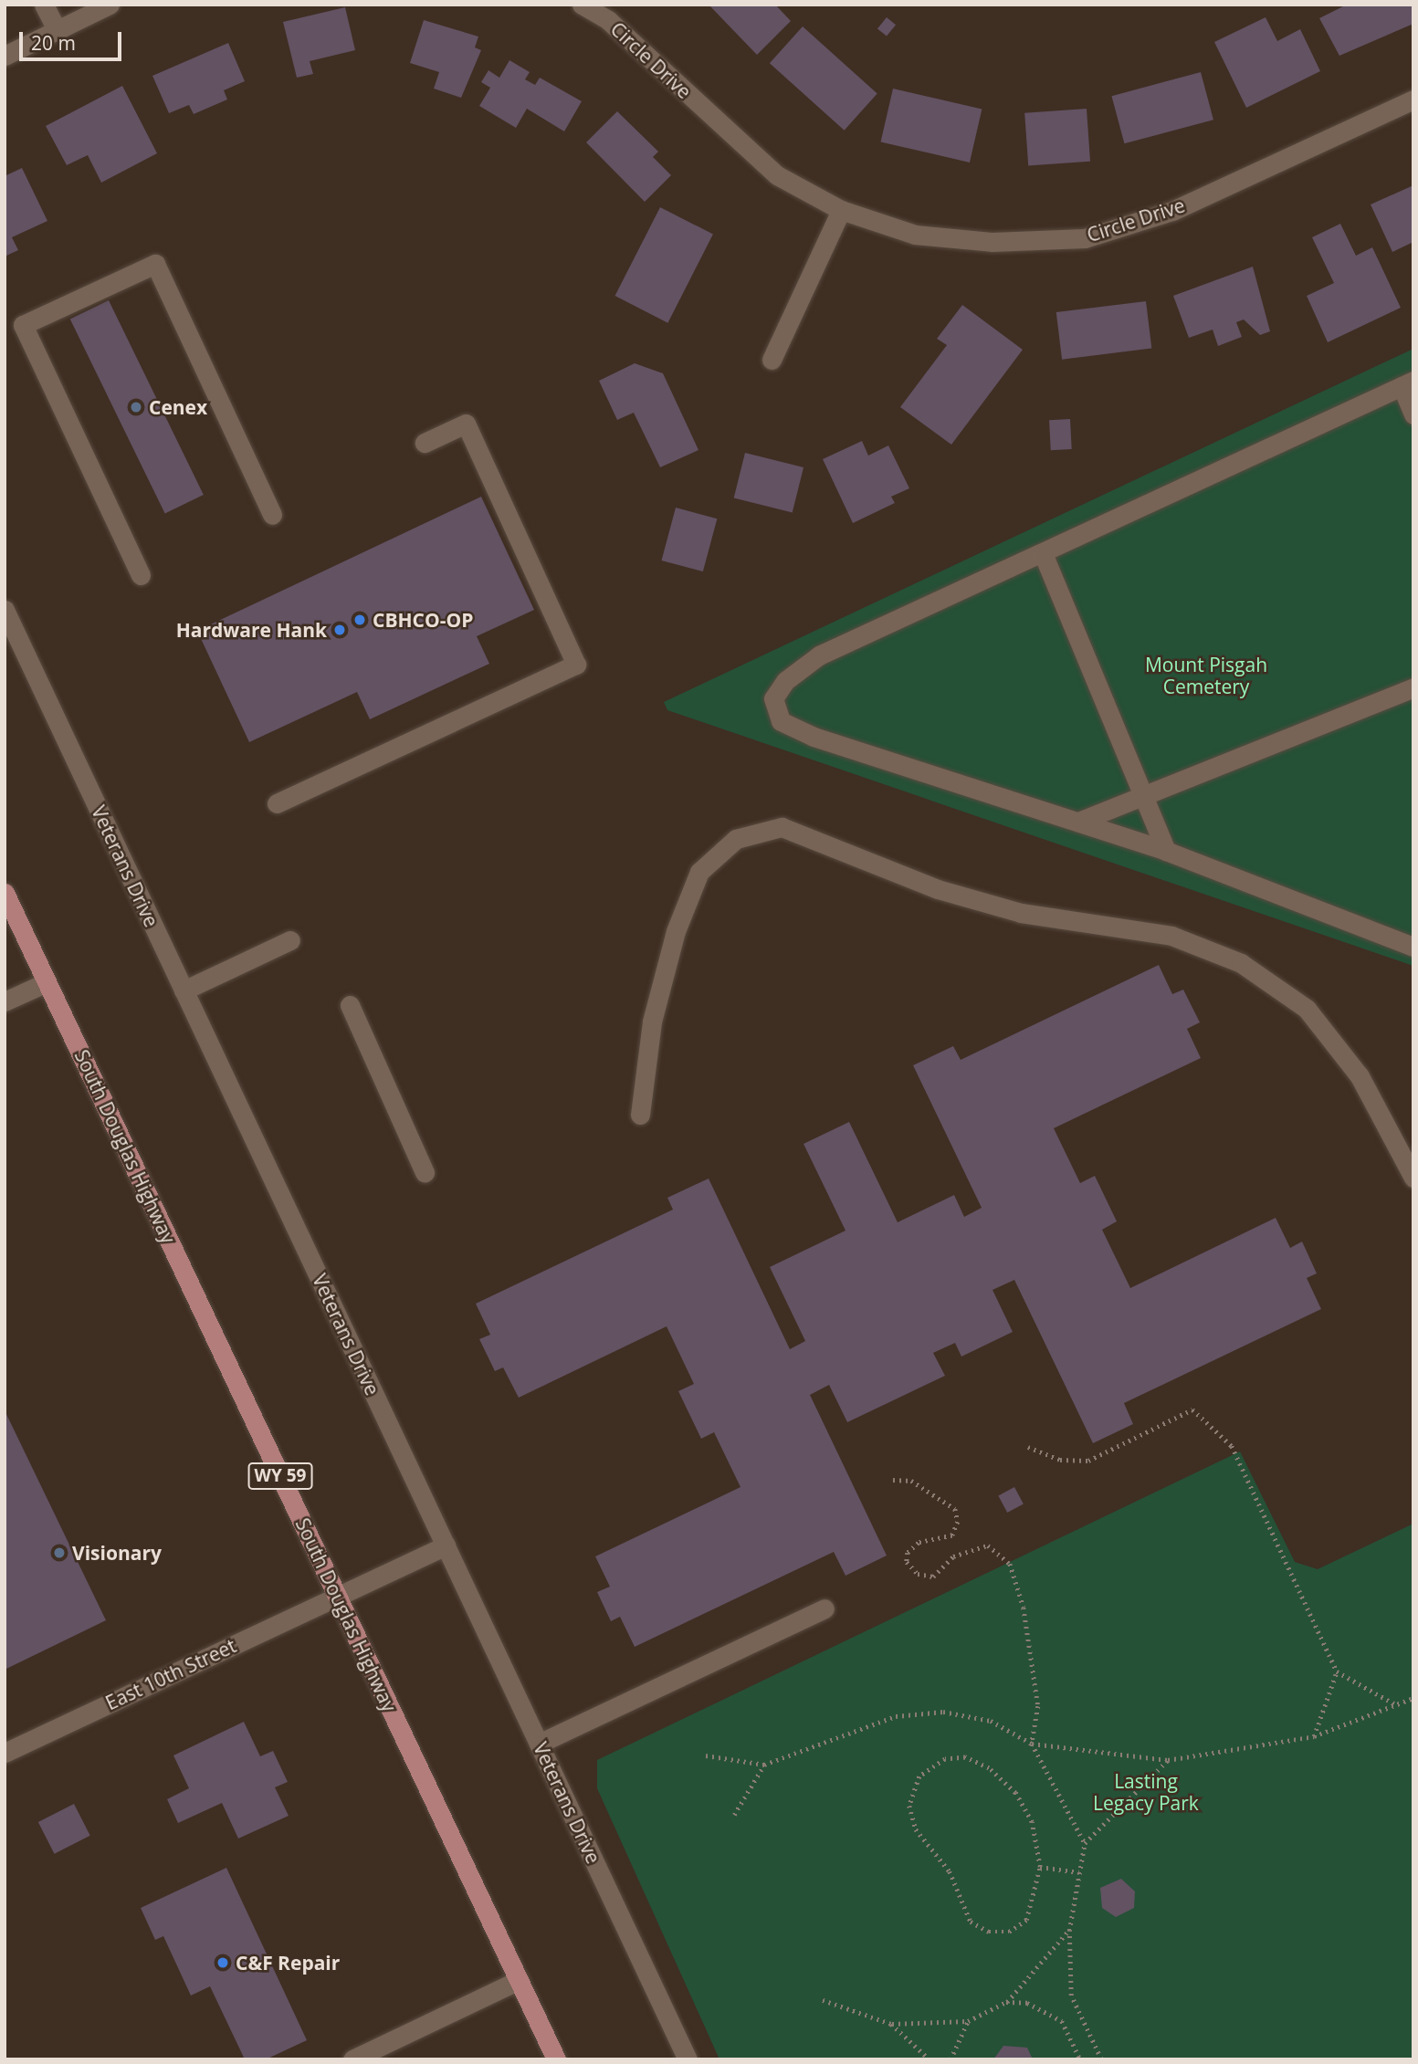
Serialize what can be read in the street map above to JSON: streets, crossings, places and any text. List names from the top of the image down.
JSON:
{
  "streets": {
    "main road": ["South Douglas Highway", "WY 59"],
    "street": ["Circle Drive", "Veterans Drive", "East 10th Street"]
  },
  "crossings": [
    ["Veterans Drive", "East 10th Street"],
    ["South Douglas Highway", "East 10th Street"]
  ],
  "parks": ["Mount Pisgah Cemetery", "Lasting Legacy Park"],
  "places": [
    "Cenex",
    "CBHCO-OP",
    "Hardware Hank",
    "Visionary",
    "C&F Repair"
  ],
  "scale_bar": "20 m"
}
